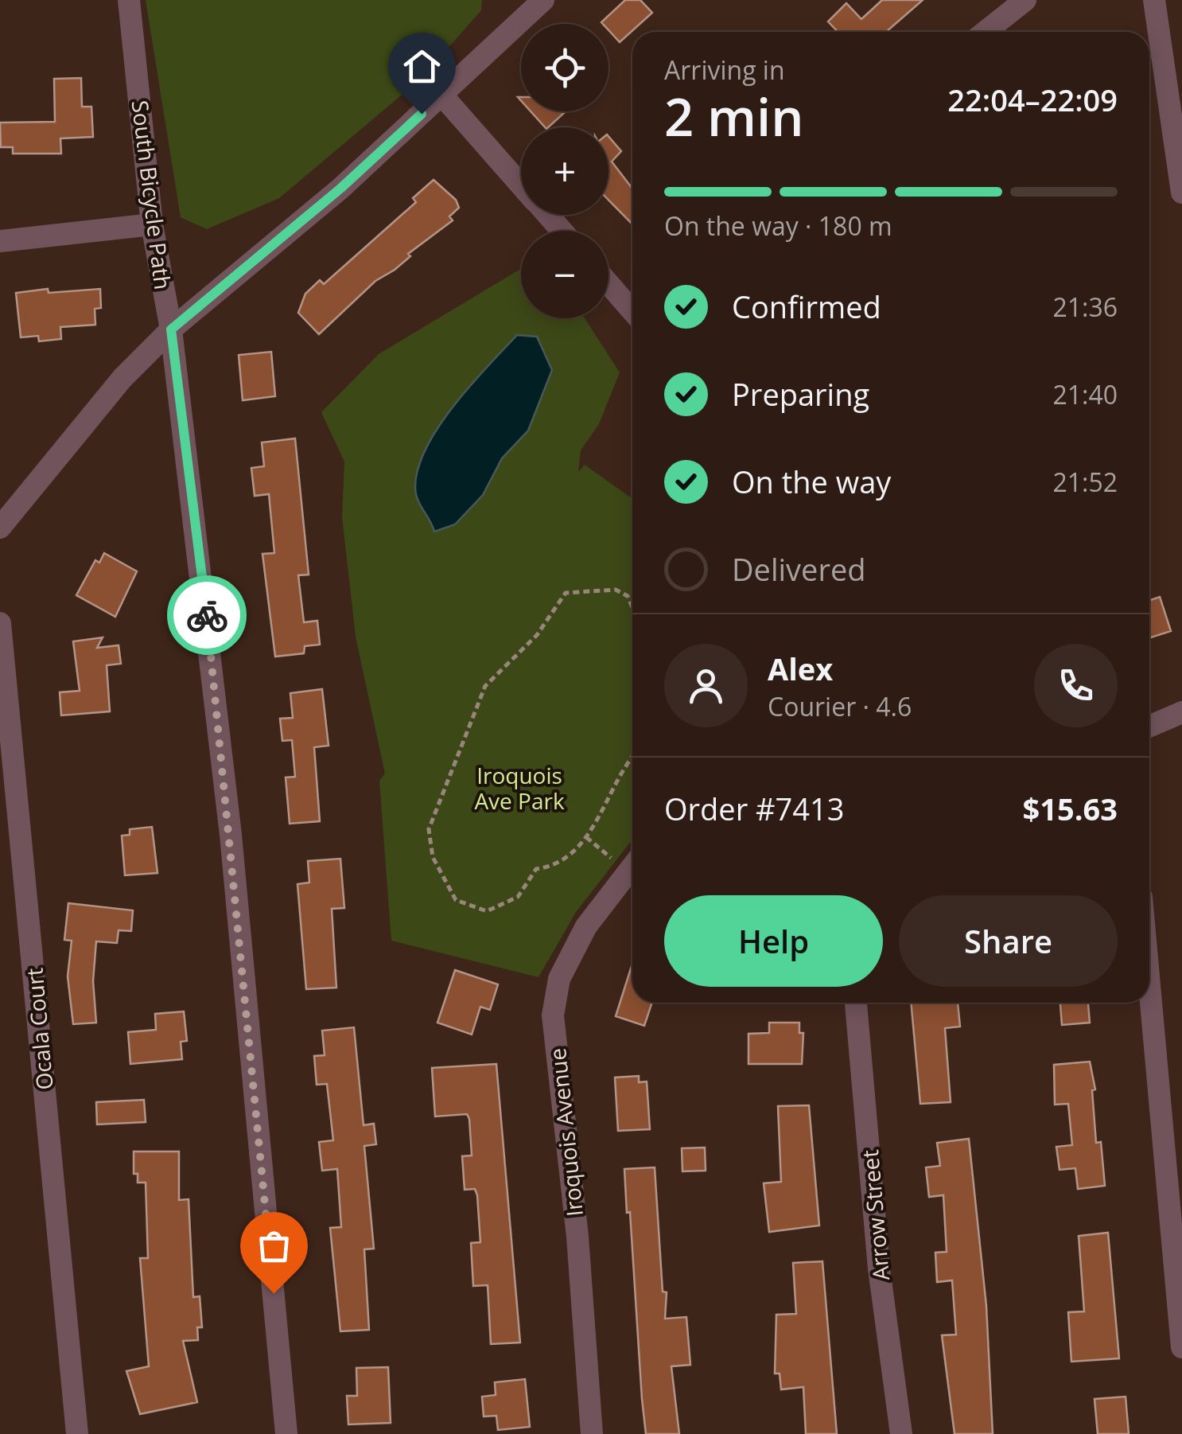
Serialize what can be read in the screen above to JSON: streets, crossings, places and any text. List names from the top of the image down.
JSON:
{
  "streets": {
    "street": [
      "South Bicycle Path",
      "Ocala Court",
      "Iroquois Avenue",
      "Arrow Street"
    ]
  },
  "parks": ["Iroquois Ave Park"],
  "page": {
    "map_buttons": ["+", "−"],
    "heading": ["2 min", "Arriving in", "22:04–22:09"],
    "panel": [
      "Alex",
      "Courier · 4.6",
      "Order #7413",
      "$15.63"
    ],
    "bar": "On the way · 180 m",
    "list": [
      ["Confirmed", "21:36"],
      ["Preparing", "21:40"],
      ["On the way", "21:52"],
      "Delivered"
    ],
    "buttons": ["Help", "Share"]
  }
}
